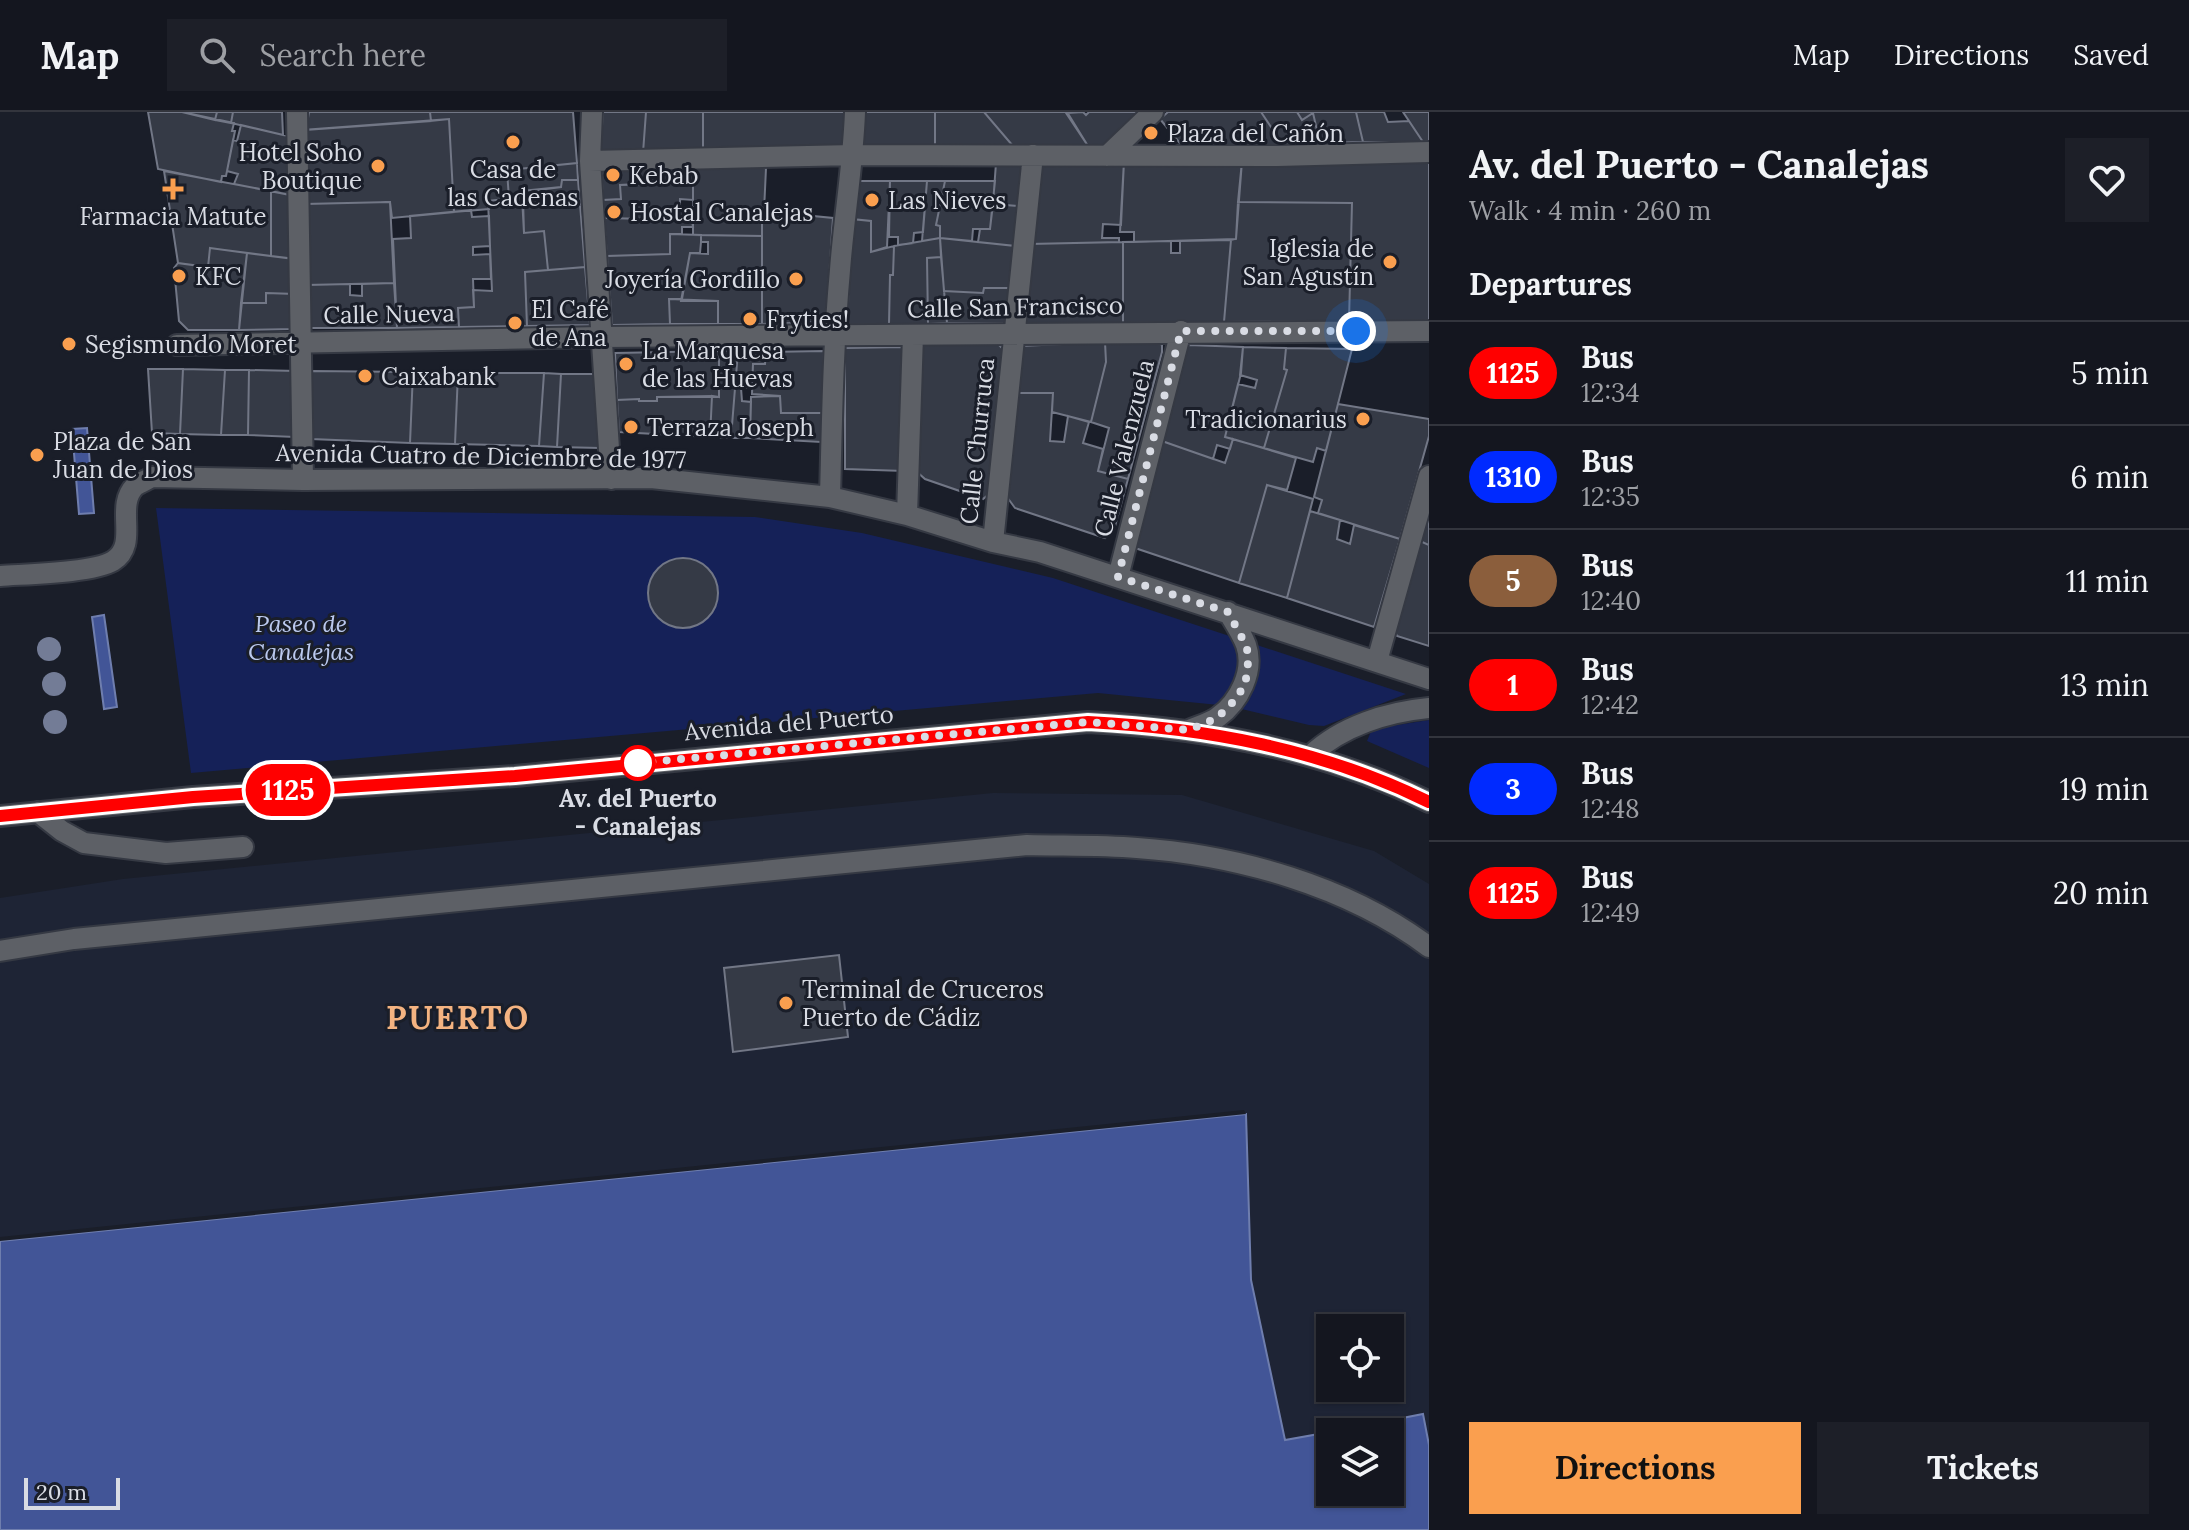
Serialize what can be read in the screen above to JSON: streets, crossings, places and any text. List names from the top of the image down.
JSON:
{
  "streets": {
    "street": [
      "Calle San Francisco",
      "Calle Nueva",
      "Calle Churruca",
      "Calle Valenzuela",
      "Avenida Cuatro de Diciembre de 1977",
      "Avenida del Puerto"
    ]
  },
  "crossings": [
    ["Calle San Francisco", "Calle Nueva"],
    ["Calle San Francisco", "Calle Churruca"],
    ["Calle San Francisco", "Calle Valenzuela"],
    ["Calle Churruca", "Avenida Cuatro de Diciembre de 1977"],
    ["Calle Valenzuela", "Avenida Cuatro de Diciembre de 1977"]
  ],
  "districts": ["PUERTO"],
  "parks": ["Paseo de Canalejas"],
  "places": {
    "other": [
      "Plaza del Cañón",
      "Casa de las Cadenas",
      "Hotel Soho Boutique",
      "Kebab",
      "Las Nieves",
      "Hostal Canalejas",
      "Iglesia de San Agustín",
      "KFC",
      "Joyería Gordillo",
      "Fryties!",
      "El Café de Ana",
      "Segismundo Moret",
      "La Marquesa de las Huevas",
      "Caixabank",
      "Tradicionarius",
      "Terraza Joseph",
      "Plaza de San Juan de Dios",
      "Av. del Puerto - Canalejas",
      "Terminal de Cruceros Puerto de Cádiz"
    ],
    "health": ["Farmacia Matute"]
  },
  "lines": ["bus line 1125"],
  "scale_bar": "20 m",
  "page": {
    "header": "Map",
    "search": "Search here",
    "nav": ["Map", "Directions", "Saved"],
    "on_map": "1125",
    "heading": [
      ["Av. del Puerto - Canalejas", "Walk · 4 min · 260 m"],
      "Departures"
    ],
    "list": [
      {
        "mark": "1125",
        "name": "Bus",
        "note": "12:34",
        "value": "5 min"
      },
      {
        "mark": "1310",
        "name": "Bus",
        "note": "12:35",
        "value": "6 min"
      },
      {
        "mark": "5",
        "name": "Bus",
        "note": "12:40",
        "value": "11 min"
      },
      {
        "mark": "1",
        "name": "Bus",
        "note": "12:42",
        "value": "13 min"
      },
      {
        "mark": "3",
        "name": "Bus",
        "note": "12:48",
        "value": "19 min"
      },
      {
        "mark": "1125",
        "name": "Bus",
        "note": "12:49",
        "value": "20 min"
      }
    ],
    "buttons": ["Directions", "Tickets"],
    "scale": "20 m"
  }
}
